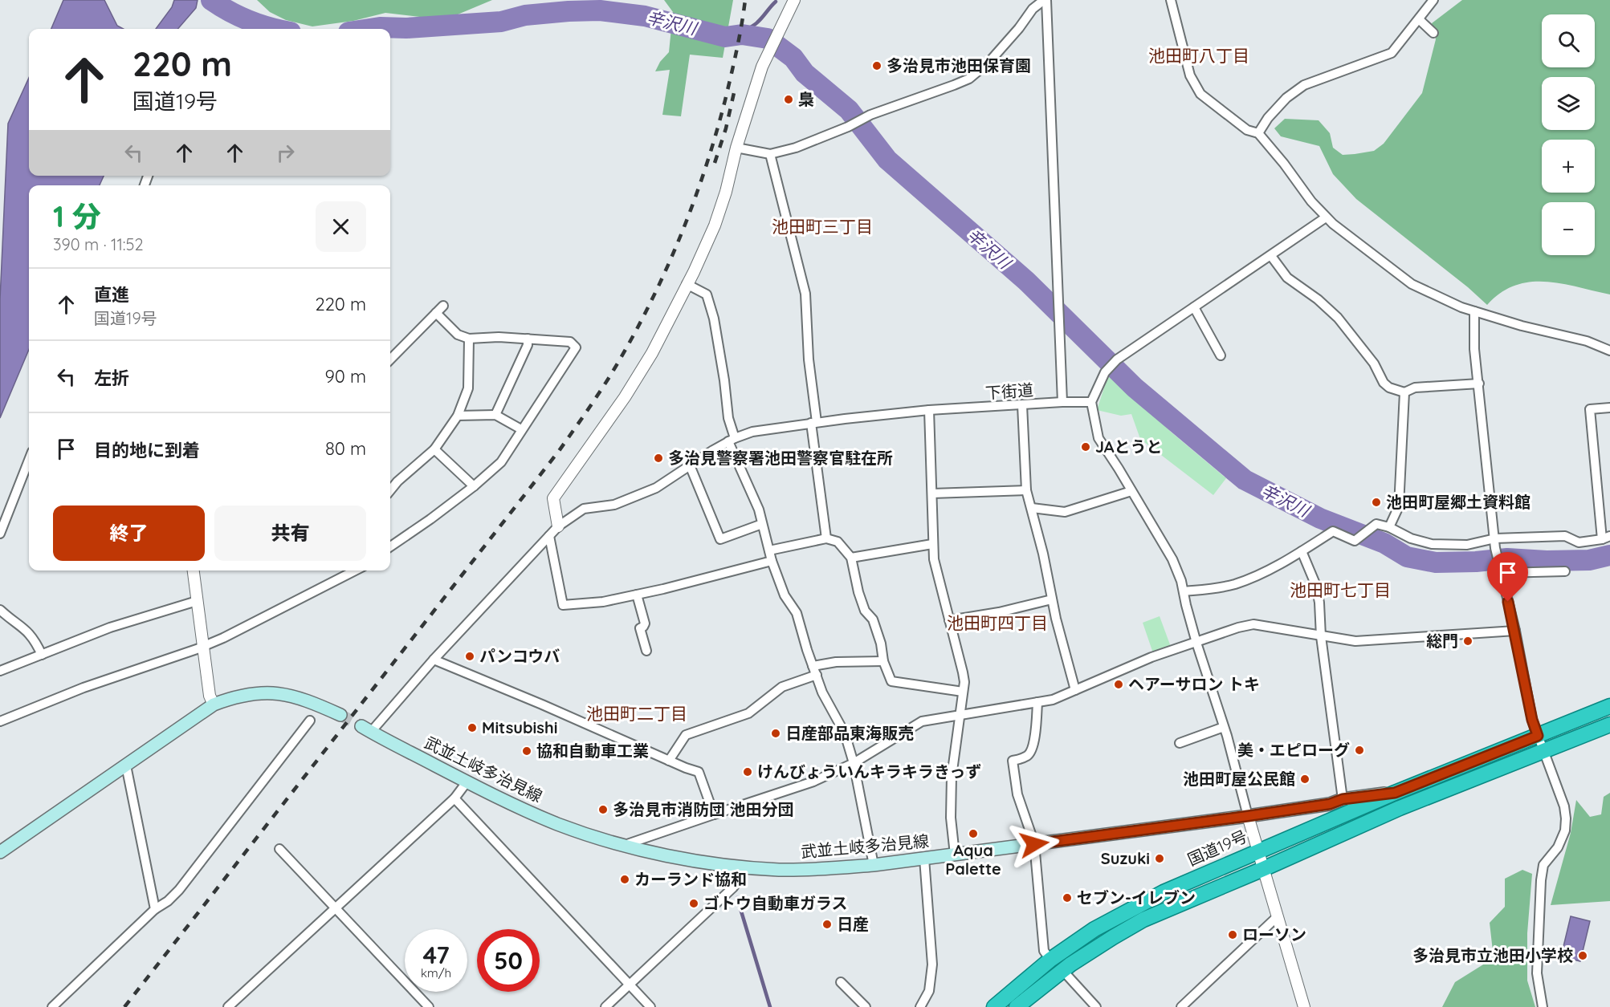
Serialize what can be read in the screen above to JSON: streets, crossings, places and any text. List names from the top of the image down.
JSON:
{
  "streets": {
    "highway": ["国道19号"],
    "main road": ["武並土岐多治見線"],
    "street": ["下街道"]
  },
  "crossings": [
    ["下街道", "武並土岐多治見線"],
    ["武並土岐多治見線", "国道19号"]
  ],
  "districts": [
    "池田町八丁目",
    "池田町三丁目",
    "池田町七丁目",
    "池田町四丁目",
    "池田町二丁目"
  ],
  "water": ["辛沢川"],
  "places": [
    "多治見市池田保育園",
    "梟",
    "JAとうと",
    "多治見警察署池田警察官駐在所",
    "池田町屋郷土資料館",
    "総門",
    "パンコウバ",
    "ヘアーサロン トキ",
    "Mitsubishi",
    "日産部品東海販売",
    "美・エピローグ",
    "協和自動車工業",
    "けんびょういんキラキラきっず",
    "池田町屋公民館",
    "多治見市消防団 池田分団",
    "Aqua Palette",
    "Suzuki",
    "カーランド協和",
    "セブン-イレブン",
    "ゴトウ自動車ガラス",
    "日産",
    "ローソン",
    "多治見市立池田小学校"
  ],
  "page": {
    "map_buttons": ["+", "−"],
    "turn": ["220 m", "国道19号"],
    "heading": ["1 分", "390 m · 11:52"],
    "list": [
      {
        "name": "直進",
        "note": "国道19号",
        "value": "220 m"
      },
      {
        "name": "左折",
        "value": "90 m"
      },
      {
        "name": "目的地に到着",
        "value": "80 m"
      }
    ],
    "buttons": ["終了", "共有"],
    "speed": "47 km/h",
    "limit": "50"
  }
}
